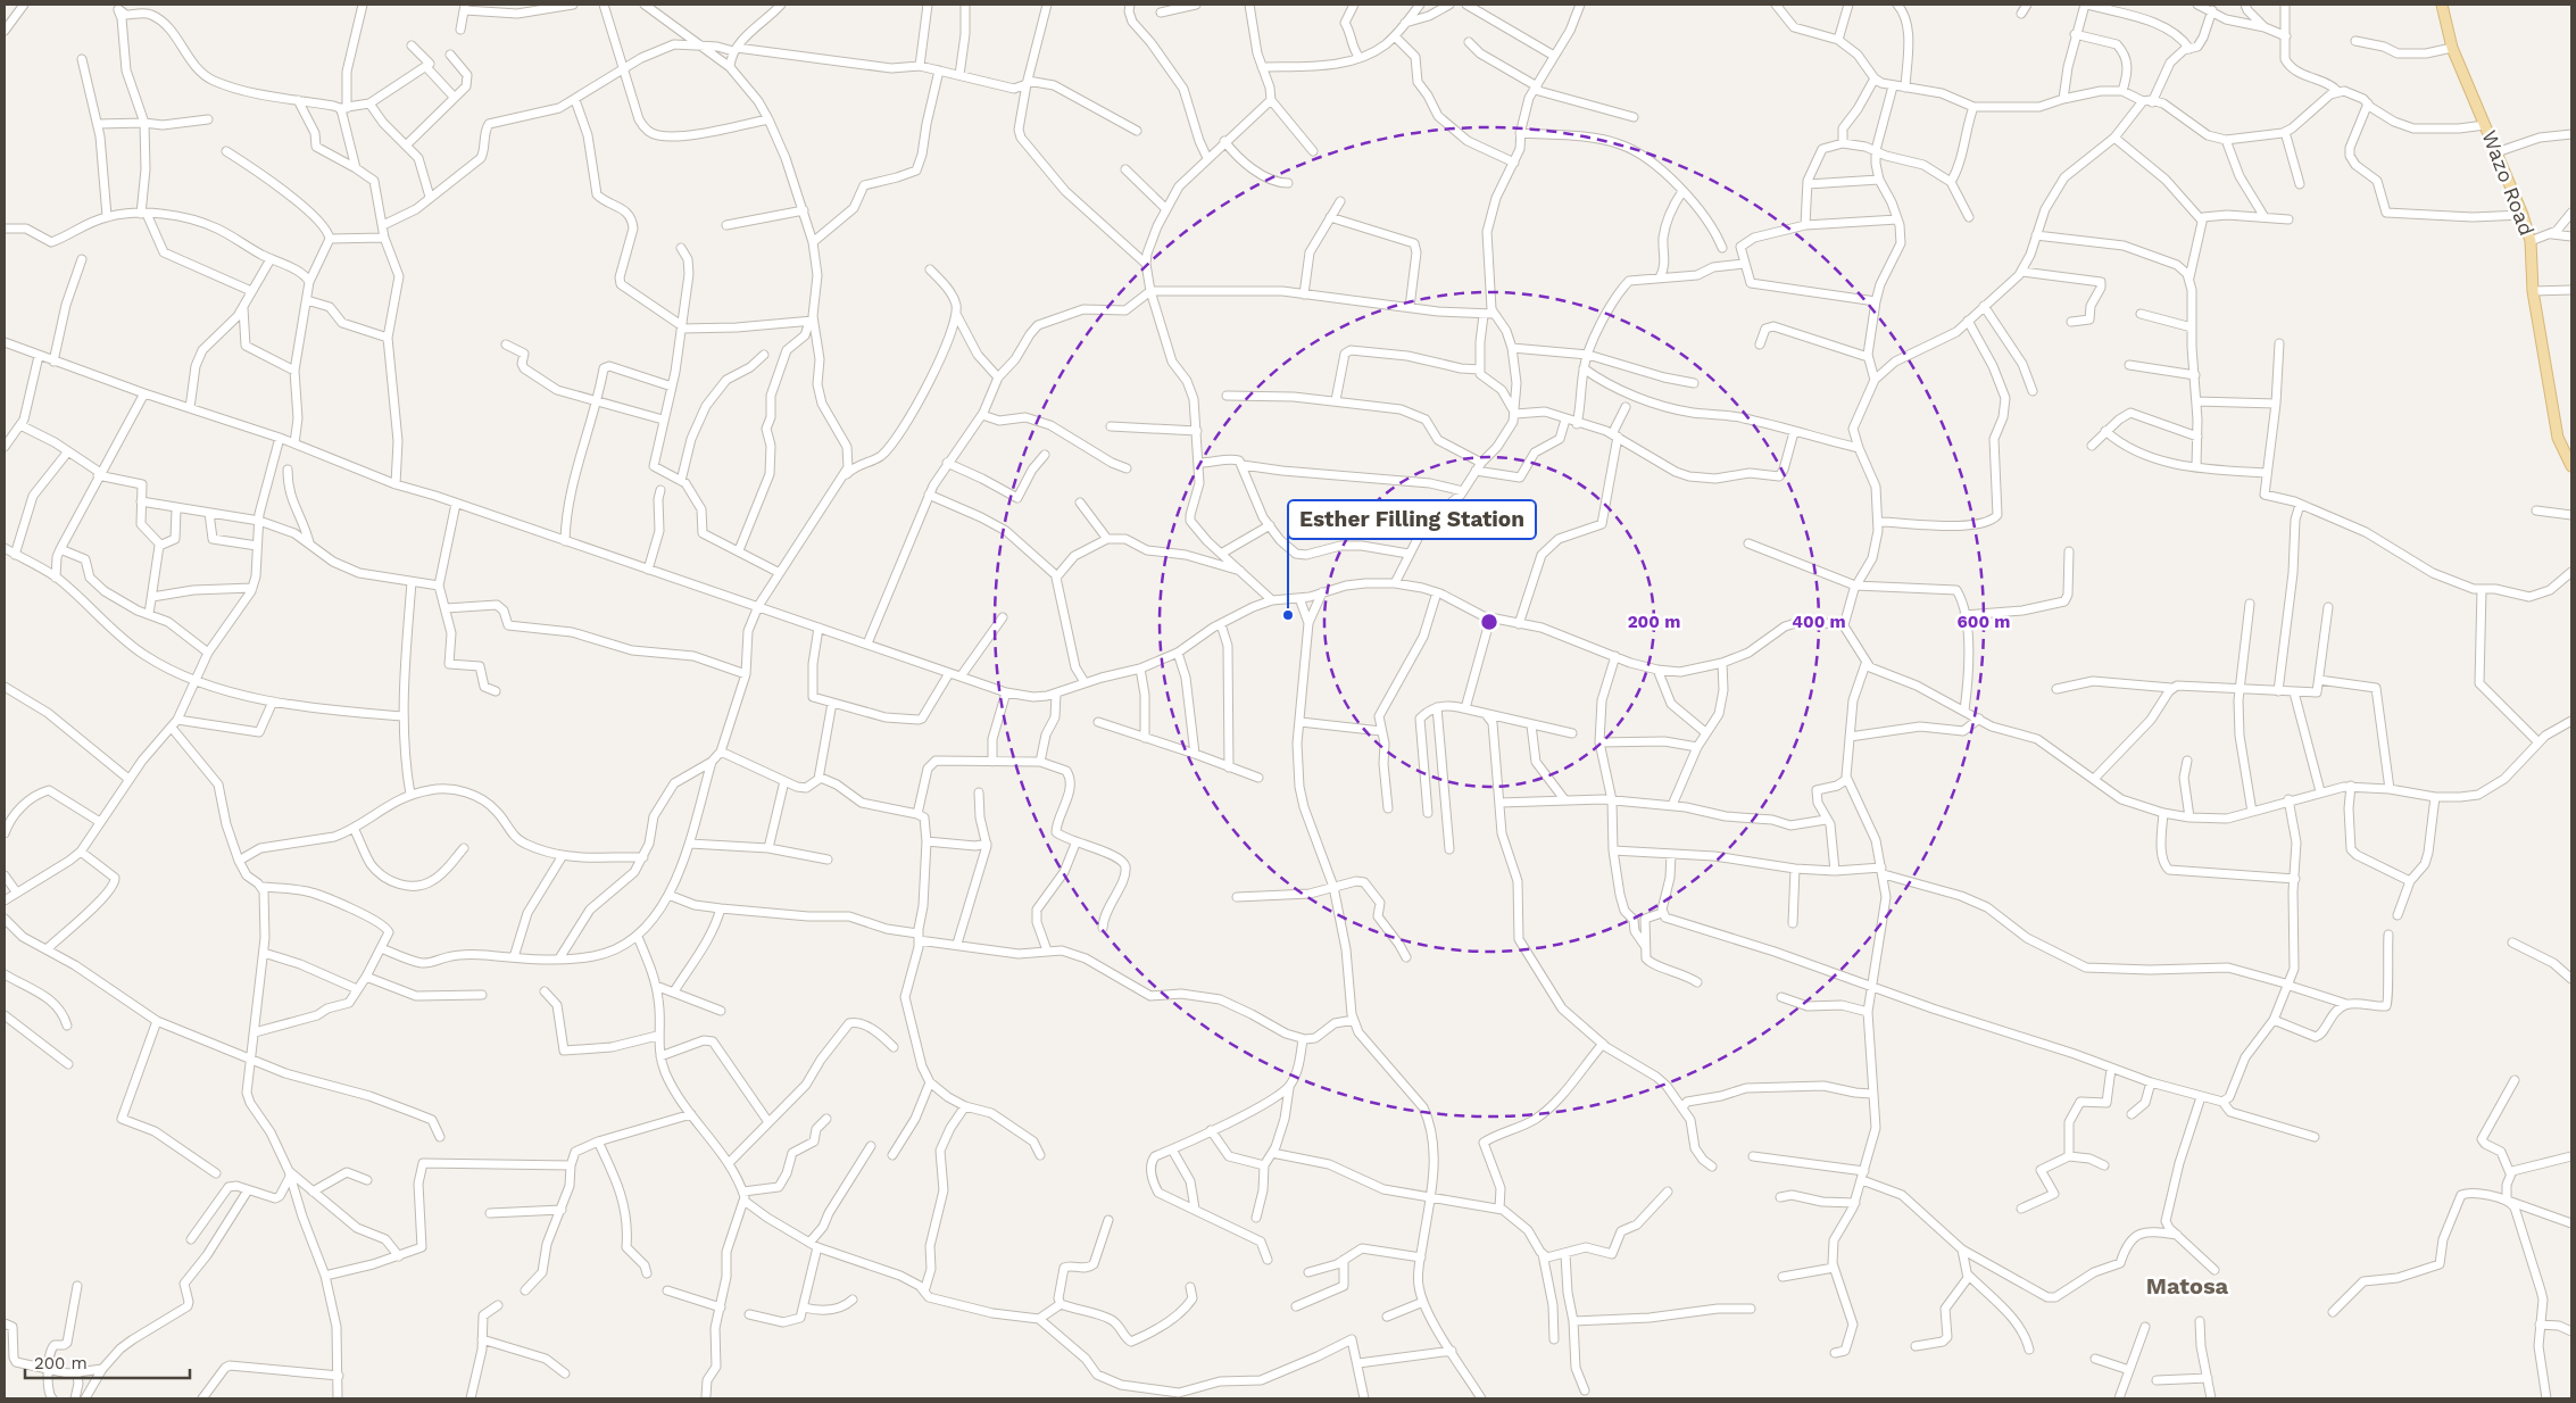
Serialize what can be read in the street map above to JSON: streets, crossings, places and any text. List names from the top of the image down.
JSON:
{
  "streets": {
    "main road": ["Wazo Road"]
  },
  "districts": ["Matosa"],
  "places": ["Esther Filling Station"],
  "scale_bar": "200 m",
  "rings": ["200 m", "400 m", "600 m"]
}
